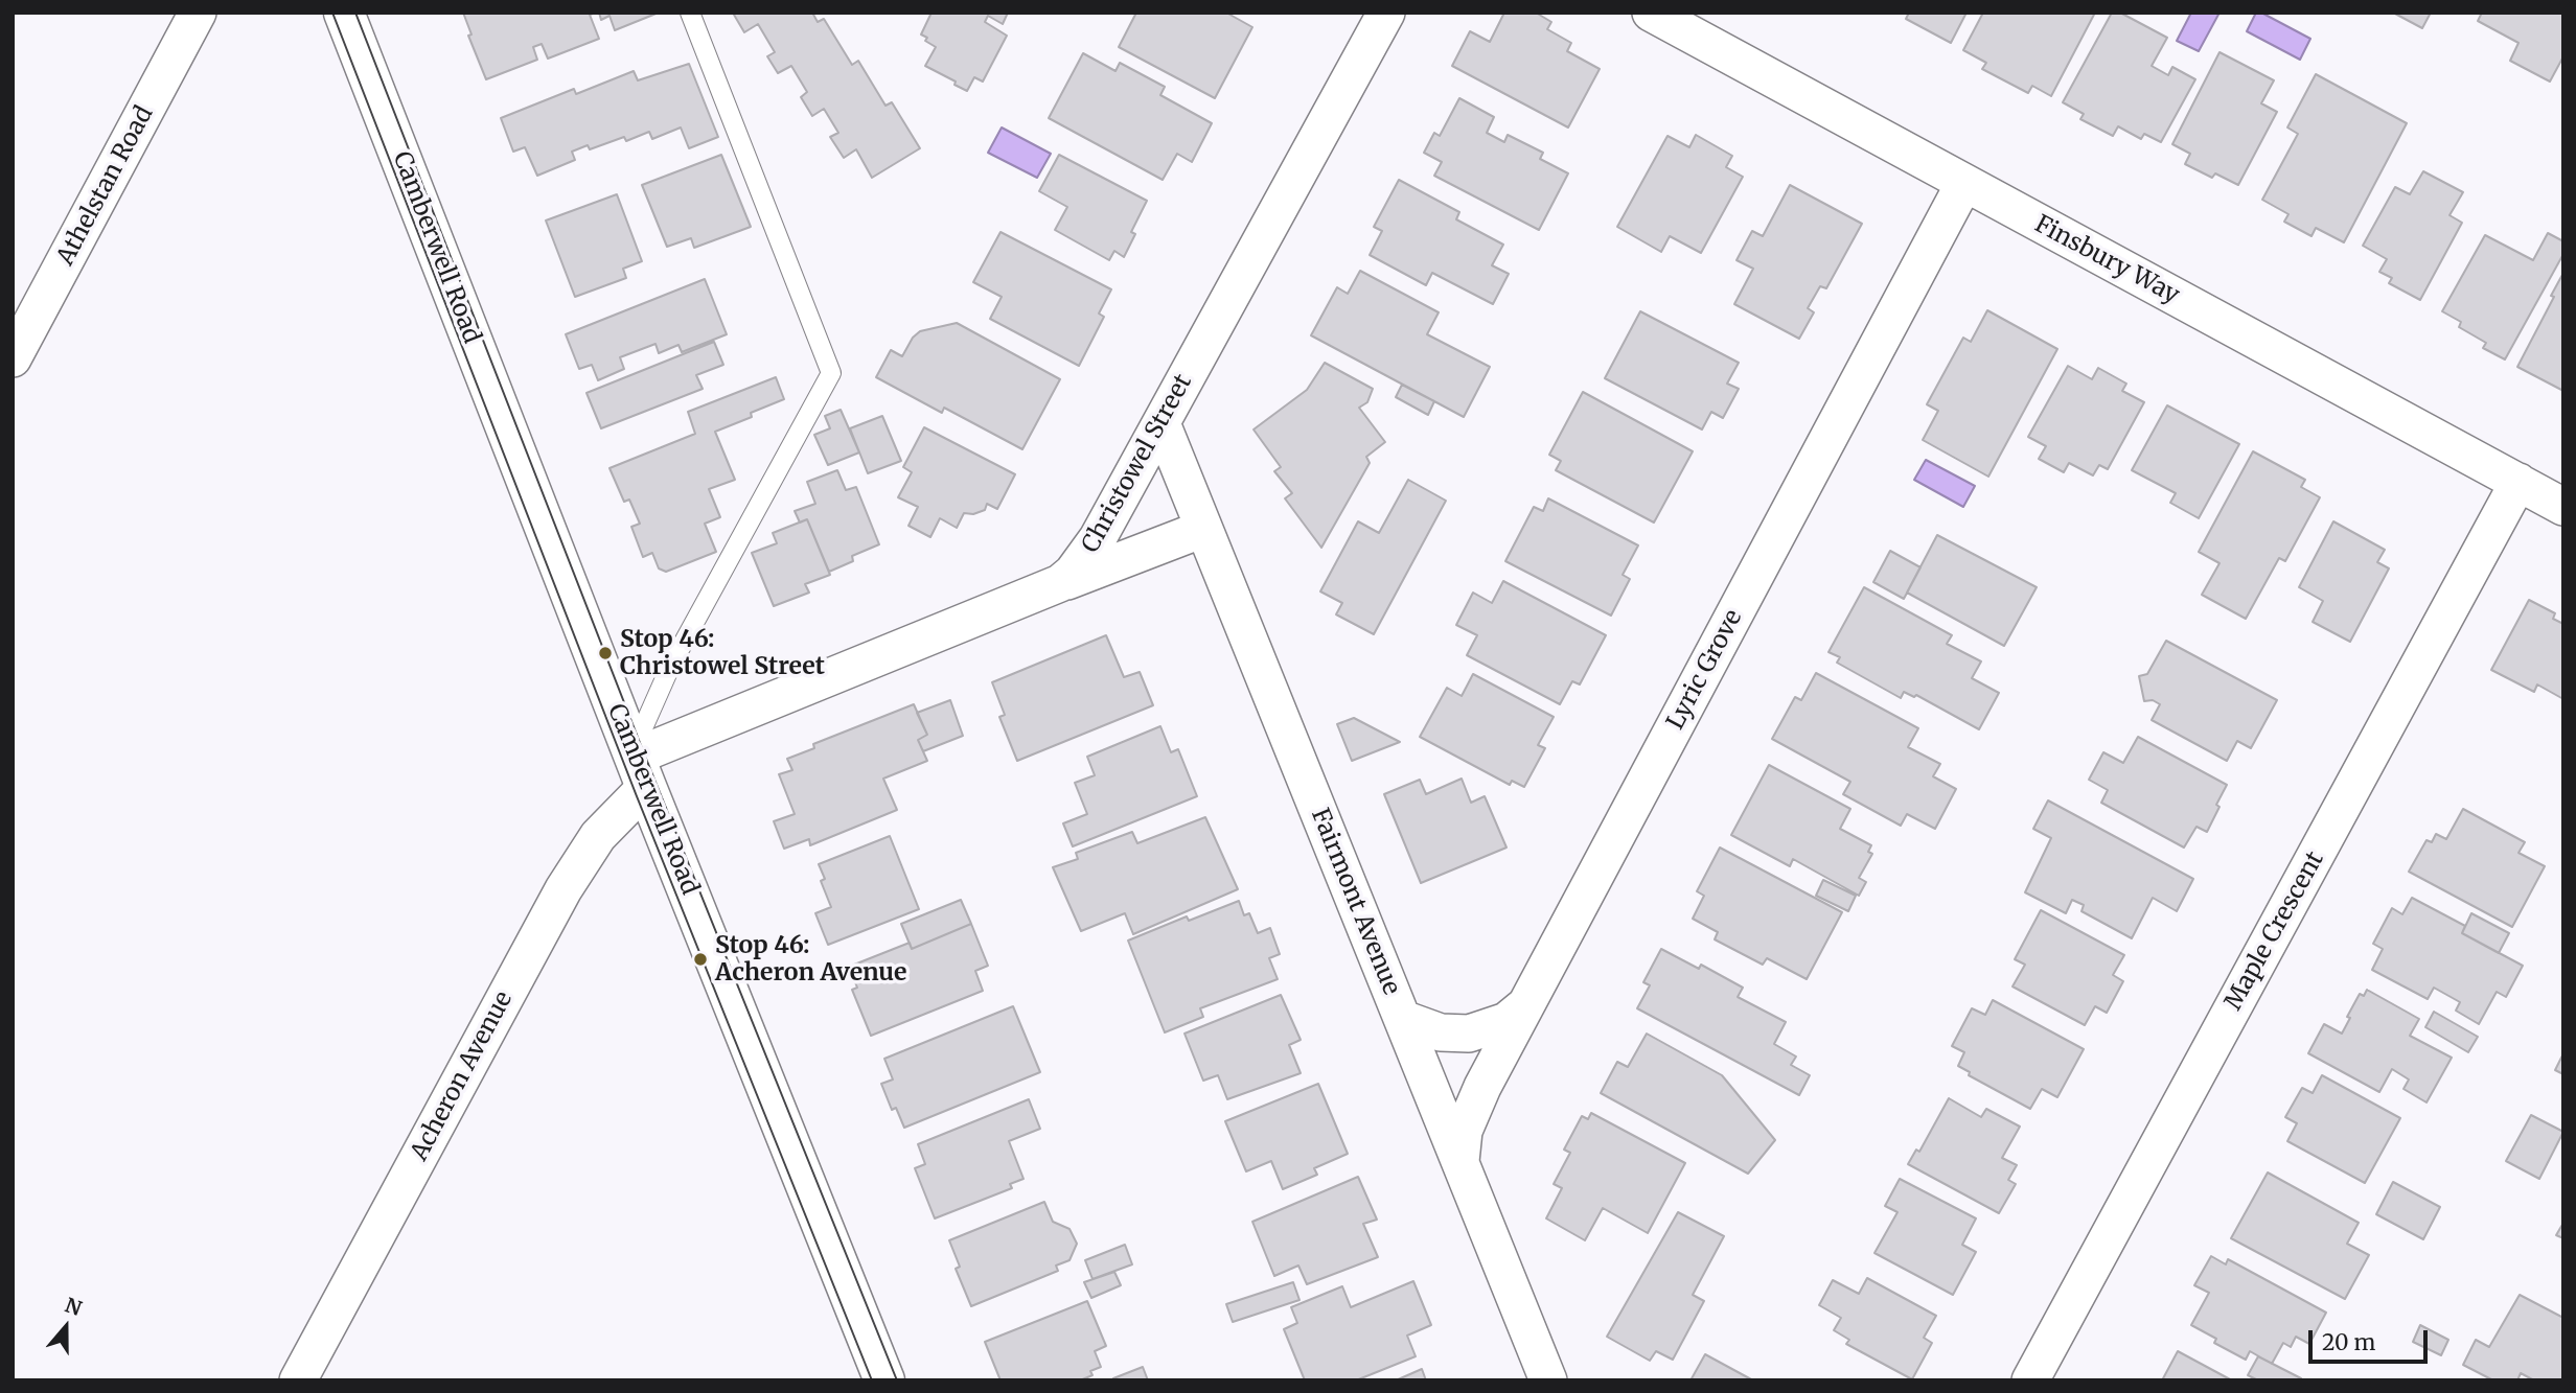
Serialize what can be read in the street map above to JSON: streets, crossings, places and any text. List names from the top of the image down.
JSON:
{
  "streets": {
    "main road": ["Camberwell Road"],
    "street": [
      "Athelstan Road",
      "Finsbury Way",
      "Christowel Street",
      "Lyric Grove",
      "Fairmont Avenue",
      "Maple Crescent",
      "Acheron Avenue"
    ]
  },
  "crossings": [
    ["Camberwell Road", "Christowel Street"],
    ["Camberwell Road", "Acheron Avenue"],
    ["Finsbury Way", "Lyric Grove"],
    ["Finsbury Way", "Maple Crescent"],
    ["Christowel Street", "Fairmont Avenue"],
    ["Christowel Street", "Acheron Avenue"],
    ["Lyric Grove", "Fairmont Avenue"]
  ],
  "places": ["Stop 46: Christowel Street", "Stop 46: Acheron Avenue"],
  "scale_bar": "20 m",
  "north": "top"
}
